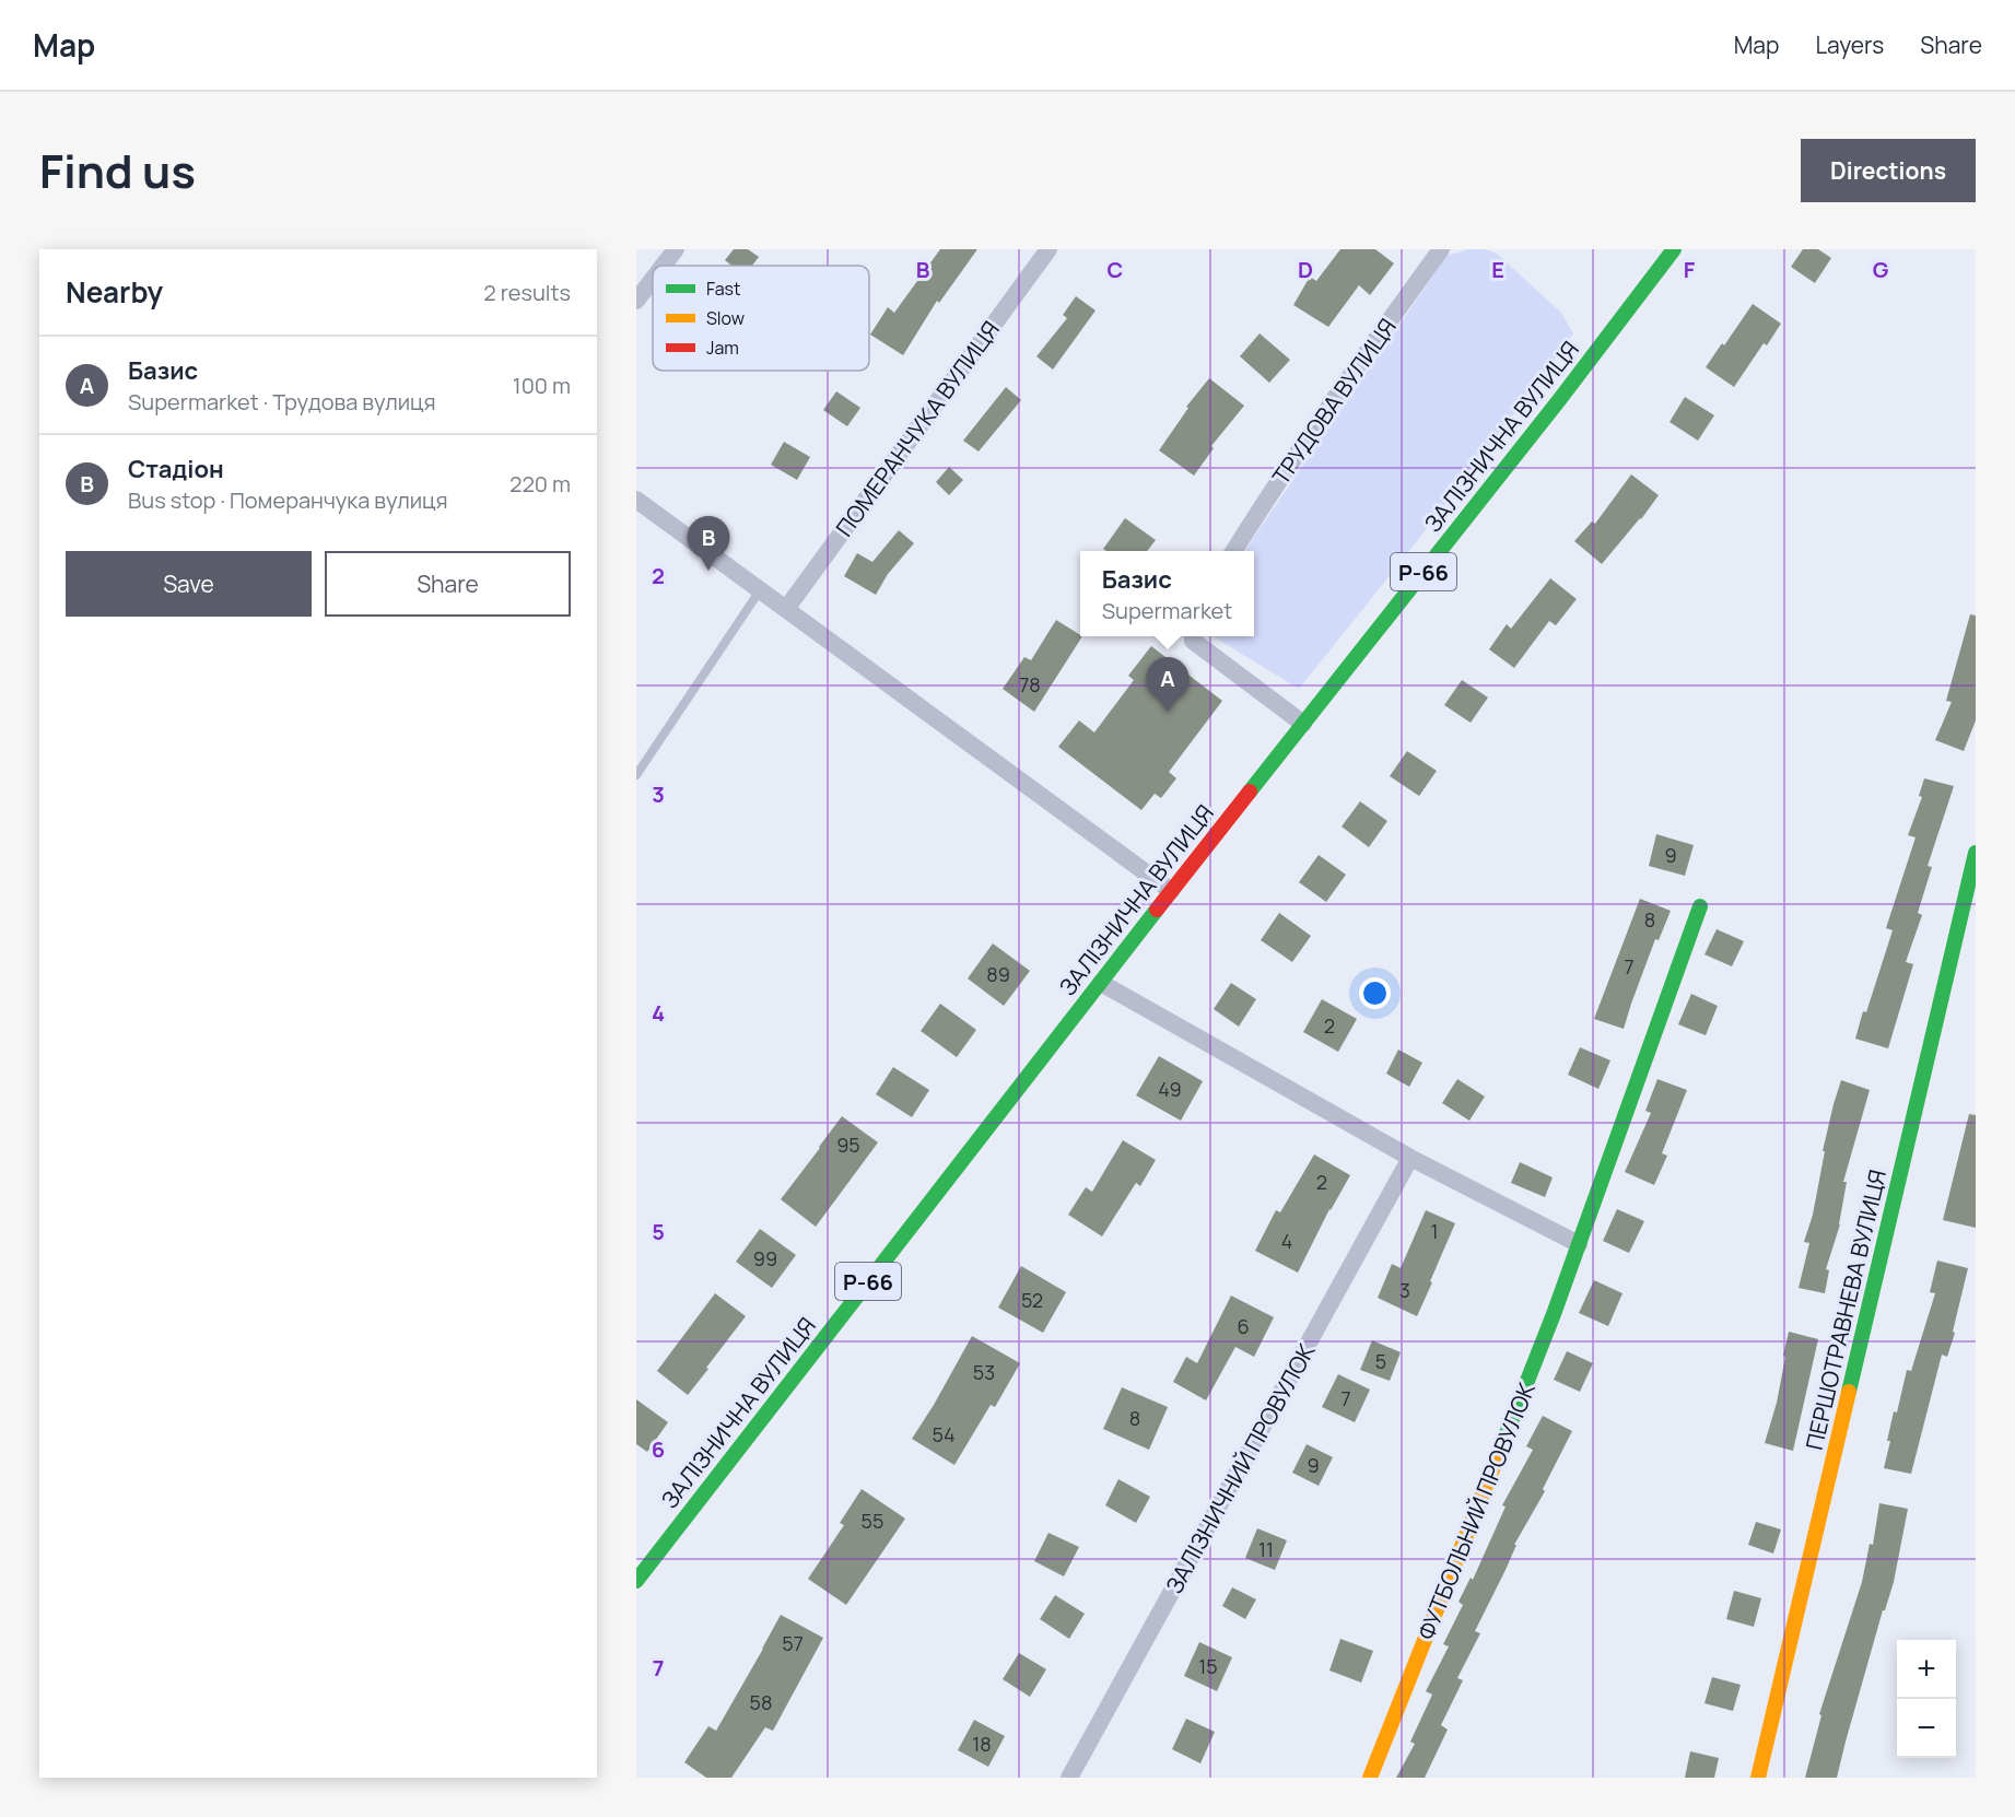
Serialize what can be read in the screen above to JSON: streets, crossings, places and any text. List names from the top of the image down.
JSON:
{
  "streets": {
    "street": [
      "ТРУДОВА ВУЛИЦЯ",
      "ПОМЕРАНЧУКА ВУЛИЦЯ",
      "ЗАЛІЗНИЧНА ВУЛИЦЯ",
      "Р-66",
      "ПЕРШОТРАВНЕВА ВУЛИЦЯ",
      "ЗАЛІЗНИЧНИЙ ПРОВУЛОК",
      "ФУТБОЛЬНИЙ ПРОВУЛОК"
    ]
  },
  "house_numbers": [
    "78",
    "9",
    "8",
    "7",
    "89",
    "2",
    "49",
    "95",
    "2",
    "1",
    "4",
    "99",
    "3",
    "52",
    "6",
    "5",
    "53",
    "7",
    "8",
    "54",
    "9",
    "55",
    "11",
    "57",
    "15",
    "58",
    "18"
  ],
  "legend": ["Fast", "Slow", "Jam"],
  "page": {
    "header": "Map",
    "nav": ["Map", "Layers", "Share"],
    "title": "Find us",
    "buttons": [
      "Directions",
      ["Save", "Share"]
    ],
    "heading": ["Nearby", "2 results"],
    "list": [
      {
        "mark": "A",
        "name": "Базис",
        "note": "Supermarket · Трудова вулиця",
        "value": "100 m"
      },
      {
        "mark": "B",
        "name": "Стадіон",
        "note": "Bus stop · Померанчука вулиця",
        "value": "220 m"
      }
    ],
    "pins": ["B", "A"],
    "popup": ["Базис", "Supermarket"],
    "map_buttons": ["+", "−"]
  },
  "grid": {
    "columns": [
      "B",
      "C",
      "D",
      "E",
      "F",
      "G"
    ],
    "rows": [
      "2",
      "3",
      "4",
      "5",
      "6",
      "7"
    ]
  }
}
